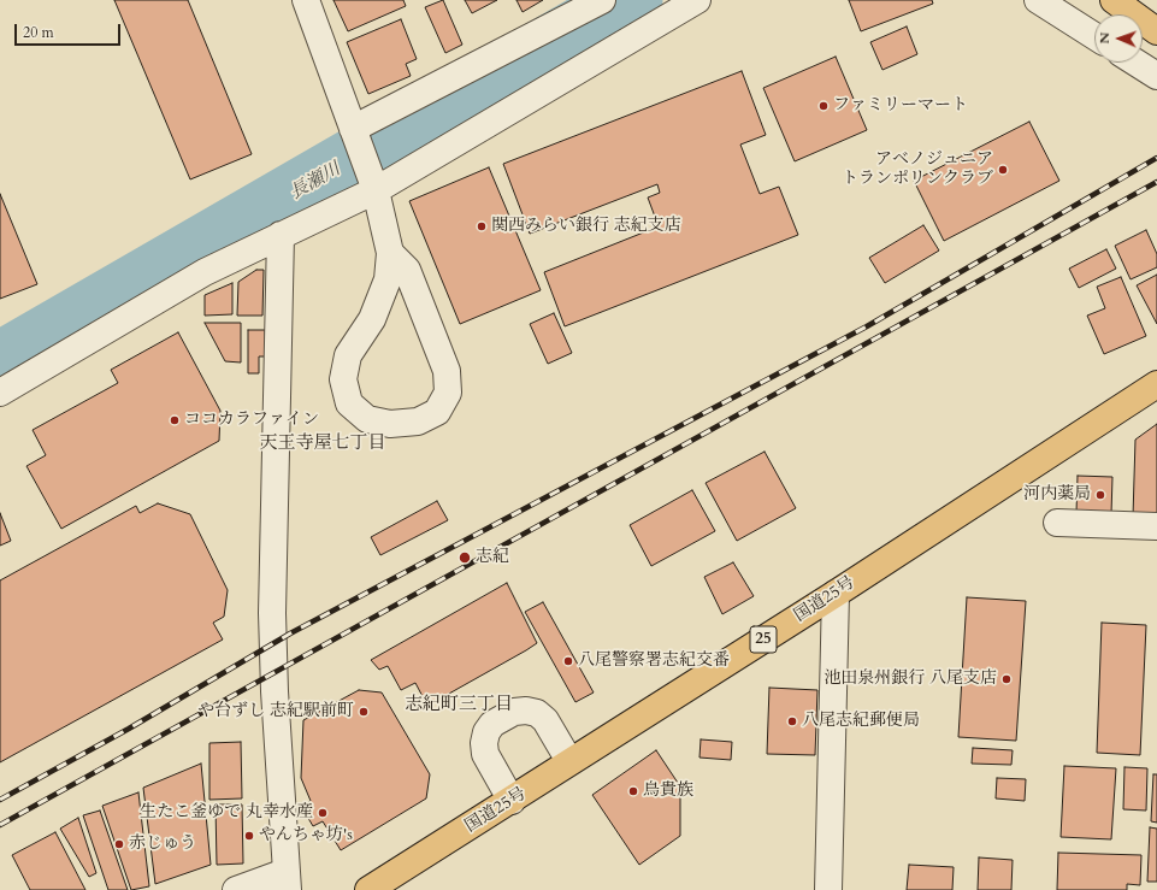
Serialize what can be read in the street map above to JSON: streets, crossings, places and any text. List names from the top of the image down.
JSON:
{
  "streets": {
    "highway": ["国道25号", "25"]
  },
  "districts": ["天王寺屋七丁目", "志紀町三丁目"],
  "water": ["長瀬川"],
  "places": [
    "ファミリーマート",
    "アベノジュニア トランポリンクラブ",
    "関西みらい銀行 志紀支店",
    "ココカラファイン",
    "河内薬局",
    "志紀",
    "八尾警察署志紀交番",
    "池田泉州銀行 八尾支店",
    "や台ずし 志紀駅前町",
    "八尾志紀郵便局",
    "鳥貴族",
    "生たこ釜ゆで 丸幸水産",
    "やんちゃ坊's",
    "赤じゅう"
  ],
  "scale_bar": "20 m",
  "north": "left"
}
